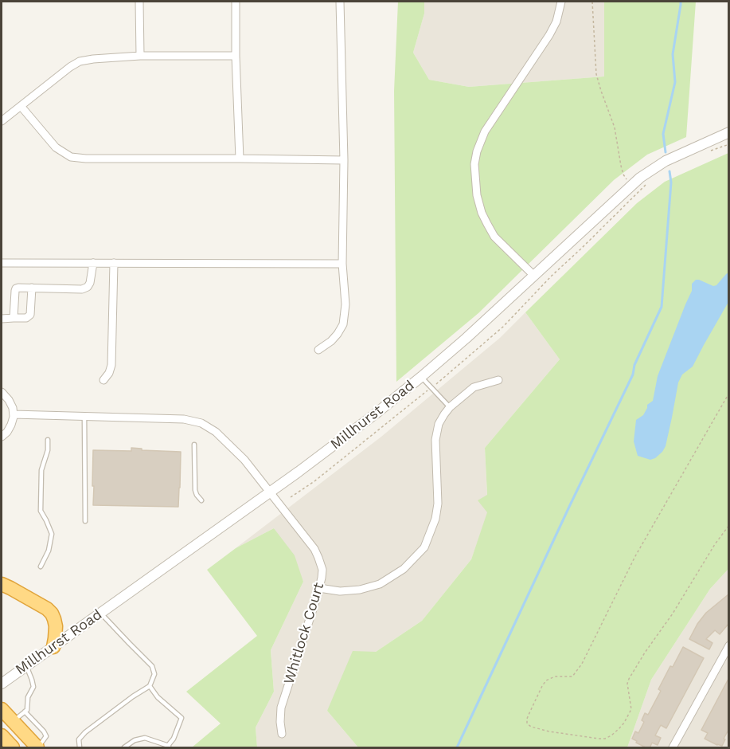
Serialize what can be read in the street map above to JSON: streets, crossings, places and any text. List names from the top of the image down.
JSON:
{
  "streets": {
    "street": ["Millhurst Road", "Whitlock Court"]
  },
  "crossings": [
    ["Millhurst Road", "Whitlock Court"]
  ]
}
